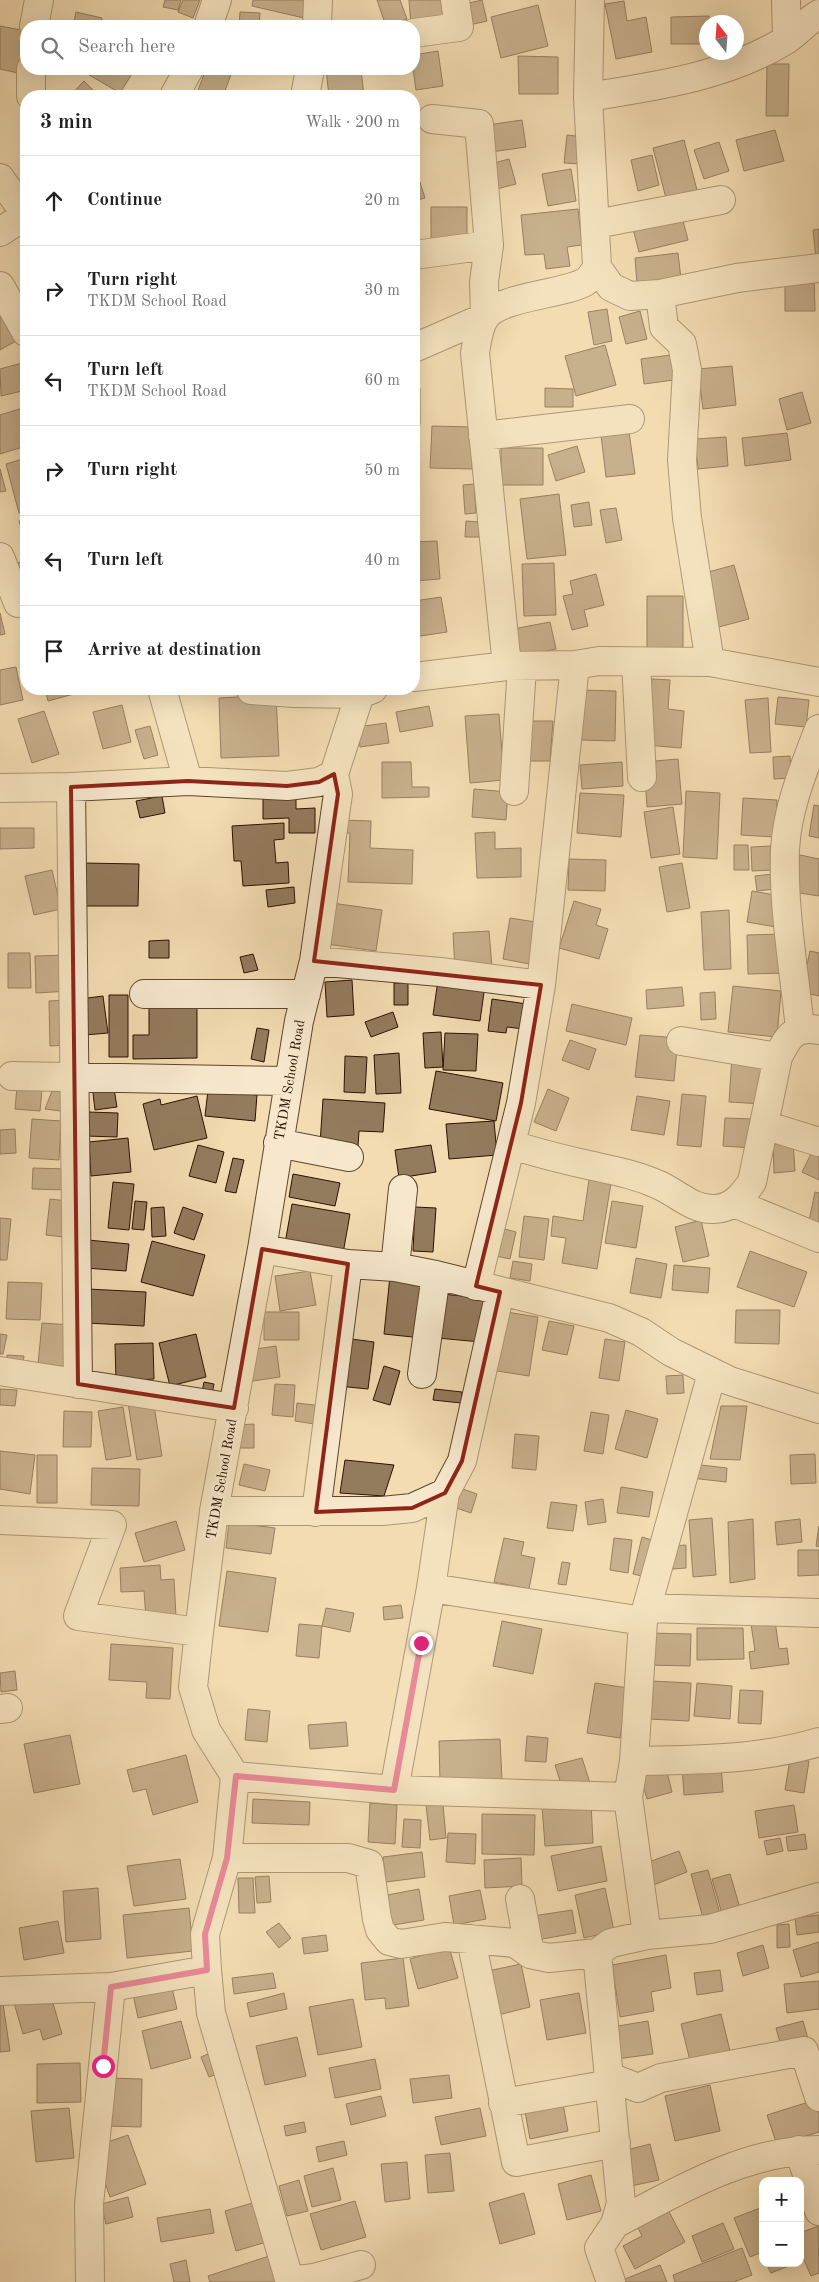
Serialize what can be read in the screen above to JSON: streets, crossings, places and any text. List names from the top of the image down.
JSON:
{
  "streets": {
    "street": ["TKDM School Road"]
  },
  "north": "top",
  "page": {
    "search": "Search here",
    "heading": ["3 min", "Walk · 200 m"],
    "list": [
      ["Continue", "20 m"],
      ["Turn right", "TKDM School Road", "30 m"],
      ["Turn left", "TKDM School Road", "60 m"],
      ["Turn right", "50 m"],
      ["Turn left", "40 m"],
      "Arrive at destination"
    ],
    "map_buttons": ["+", "−"]
  }
}
